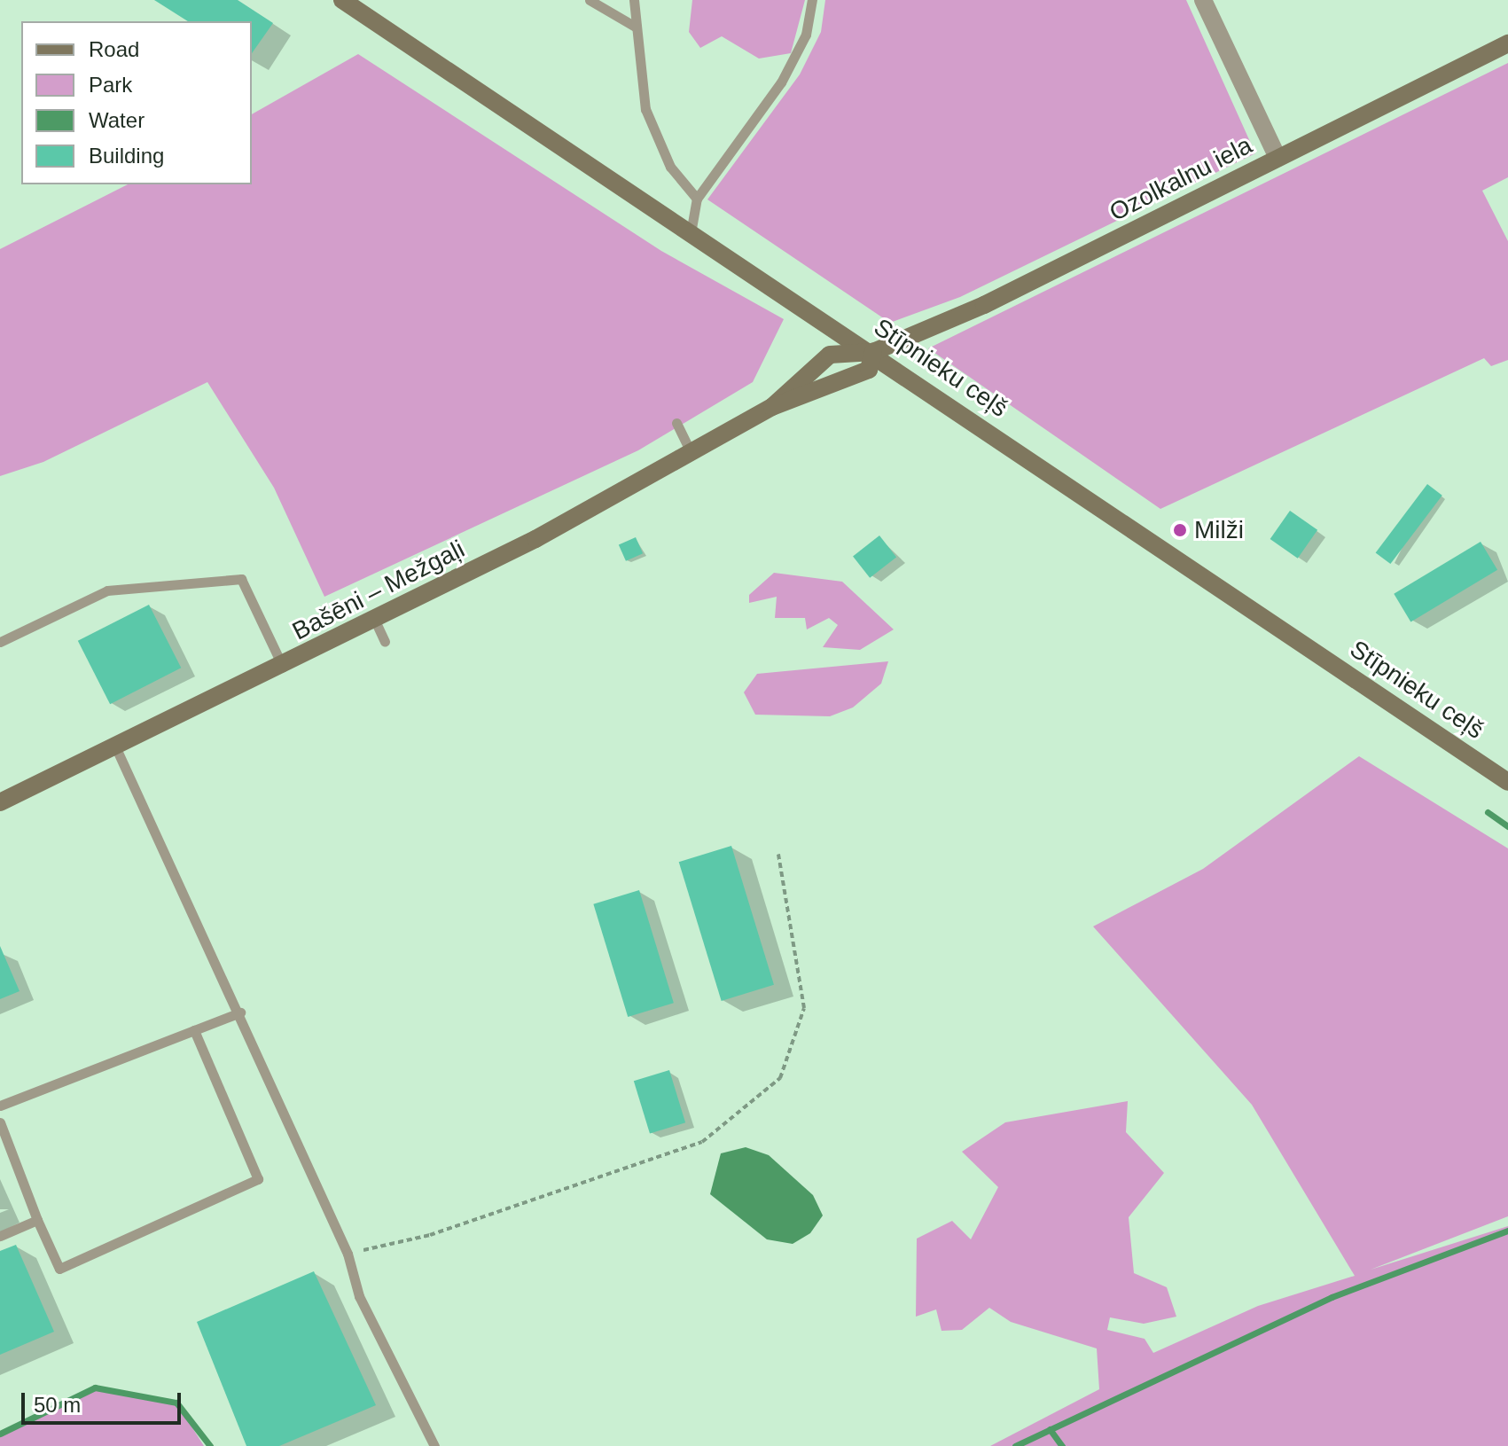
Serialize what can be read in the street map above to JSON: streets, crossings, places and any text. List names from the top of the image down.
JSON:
{
  "streets": {
    "street": ["Ozolkalnu iela", "Stīpnieku ceļš", "Bašēni – Mežgaļi"]
  },
  "crossings": [
    ["Ozolkalnu iela", "Stīpnieku ceļš"],
    ["Ozolkalnu iela", "Bašēni – Mežgaļi"],
    ["Stīpnieku ceļš", "Bašēni – Mežgaļi"]
  ],
  "places": ["Milži"],
  "legend": [
    "Road",
    "Park",
    "Water",
    "Building"
  ],
  "scale_bar": "50 m"
}
